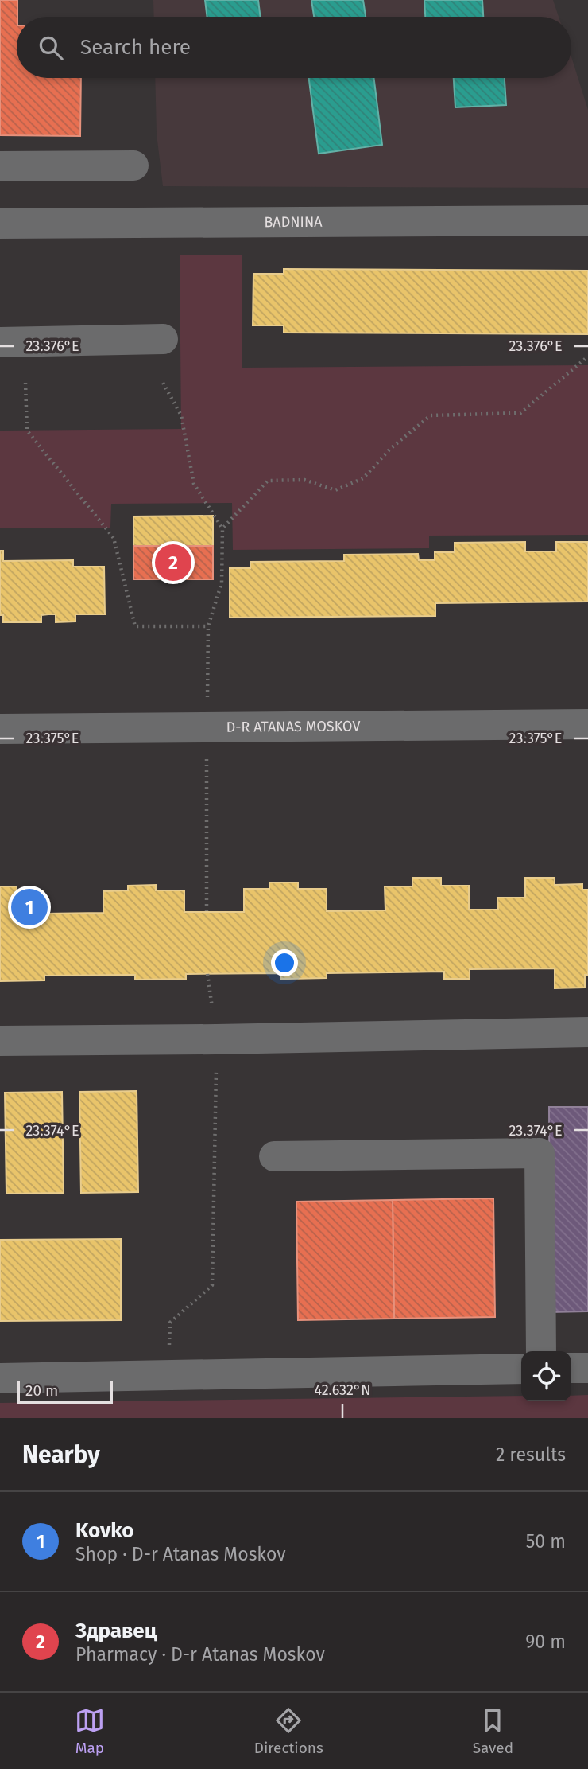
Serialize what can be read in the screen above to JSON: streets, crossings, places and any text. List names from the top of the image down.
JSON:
{
  "streets": {
    "street": ["BADNINA", "D-R ATANAS MOSKOV"]
  },
  "scale_bar": "20 m",
  "page": {
    "search": "Search here",
    "pins": ["2", "1"],
    "scale": "20 m",
    "heading": ["Nearby", "2 results"],
    "list": [
      {
        "mark": "1",
        "name": "Kovko",
        "note": "Shop · D-r Atanas Moskov",
        "value": "50 m"
      },
      {
        "mark": "2",
        "name": "Здравец",
        "note": "Pharmacy · D-r Atanas Moskov",
        "value": "90 m"
      }
    ],
    "nav": ["Map", "Directions", "Saved"]
  },
  "coordinates": [
    "23.376°E",
    "23.375°E",
    "23.374°E",
    "42.632°N"
  ]
}
